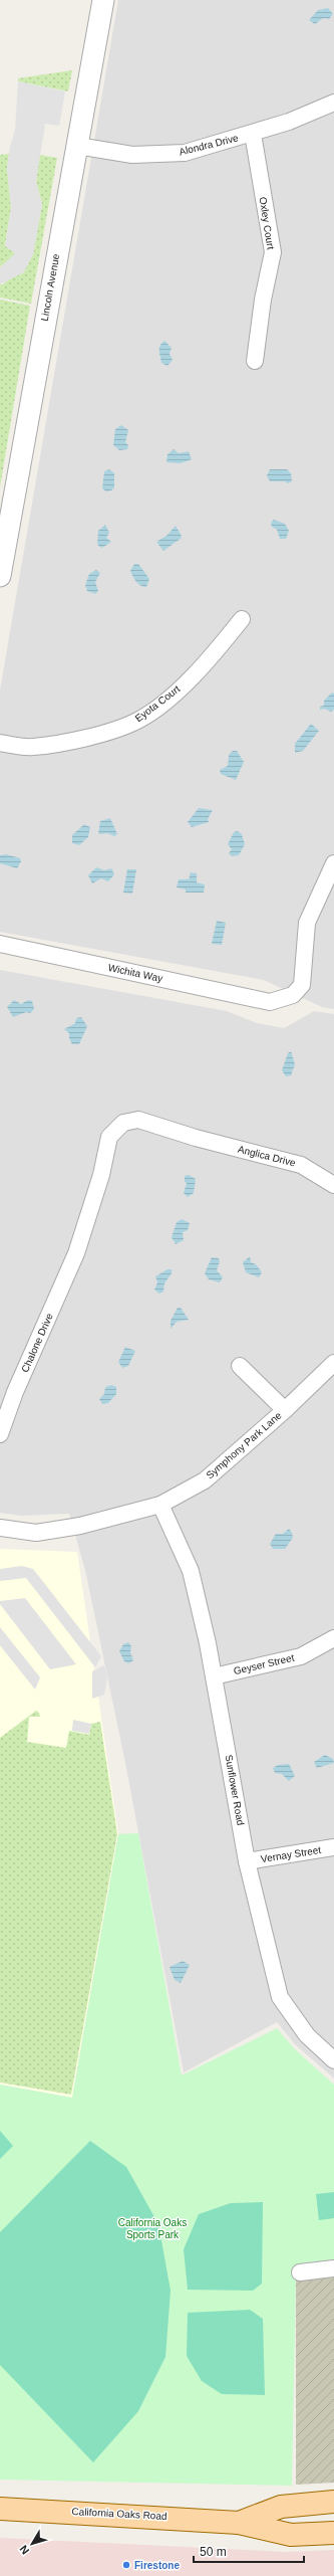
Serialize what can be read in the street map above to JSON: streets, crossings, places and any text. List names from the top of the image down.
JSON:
{
  "streets": {
    "main road": ["California Oaks Road"],
    "street": [
      "Alondra Drive",
      "Oxley Court",
      "Lincoln Avenue",
      "Eyota Court",
      "Wichita Way",
      "Anglica Drive",
      "Chalone Drive",
      "Symphony Park Lane",
      "Geyser Street",
      "Sunflower Road",
      "Vernay Street"
    ]
  },
  "crossings": [
    ["Alondra Drive", "Oxley Court"],
    ["Alondra Drive", "Lincoln Avenue"],
    ["Anglica Drive", "Chalone Drive"],
    ["Symphony Park Lane", "Sunflower Road"],
    ["Geyser Street", "Sunflower Road"],
    ["Sunflower Road", "Vernay Street"]
  ],
  "parks": ["California Oaks Sports Park"],
  "places": ["Firestone"],
  "scale_bar": "50 m",
  "north": "bottom left"
}
